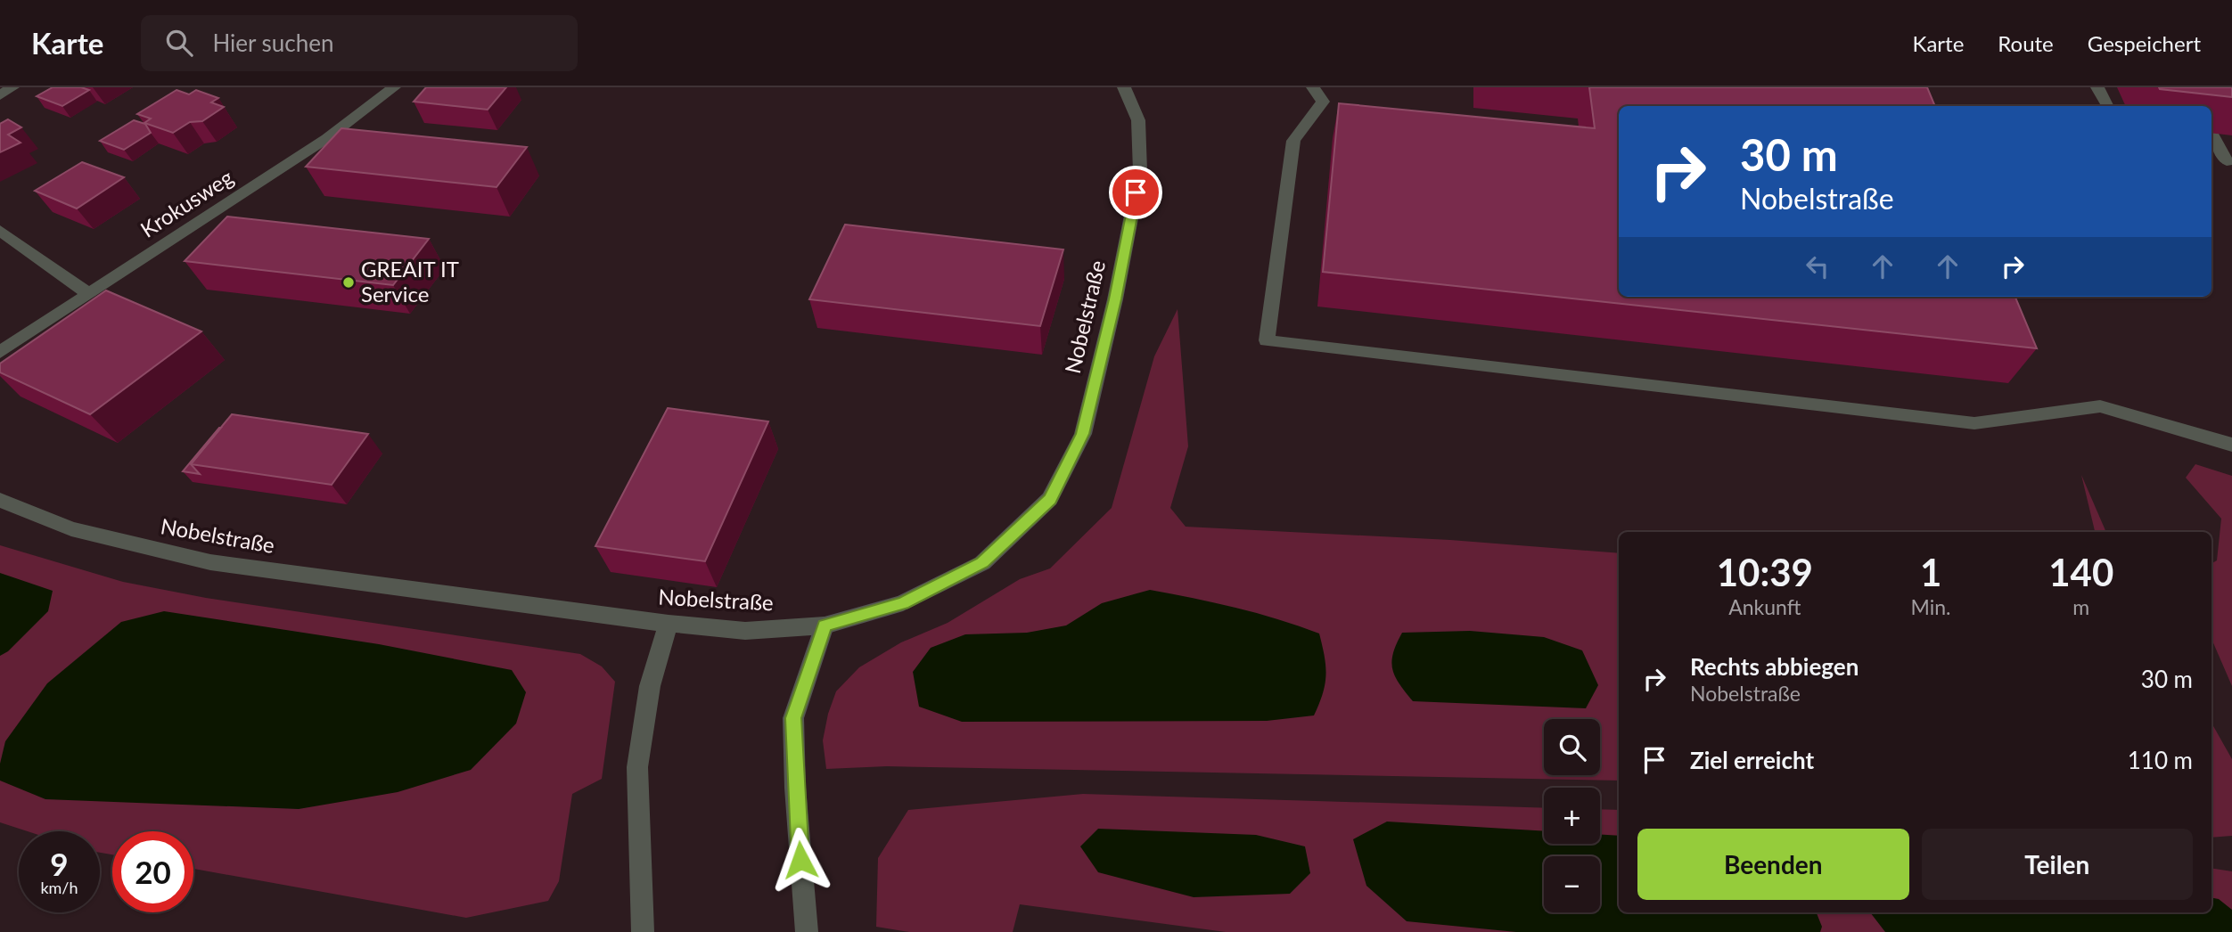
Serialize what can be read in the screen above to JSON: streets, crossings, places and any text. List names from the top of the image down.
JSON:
{
  "streets": {
    "street": ["Krokusweg", "Nobelstraße"]
  },
  "places": ["GREAIT IT Service"],
  "page": {
    "header": "Karte",
    "search": "Hier suchen",
    "nav": ["Karte", "Route", "Gespeichert"],
    "turn": ["30 m", "Nobelstraße"],
    "eta": [
      "10:39",
      "Ankunft",
      "1",
      "Min.",
      "140",
      "m"
    ],
    "list": [
      {
        "name": "Rechts abbiegen",
        "note": "Nobelstraße",
        "value": "30 m"
      },
      {
        "name": "Ziel erreicht",
        "value": "110 m"
      }
    ],
    "map_buttons": ["+", "−"],
    "buttons": ["Beenden", "Teilen"],
    "speed": "9 km/h",
    "limit": "20"
  }
}
